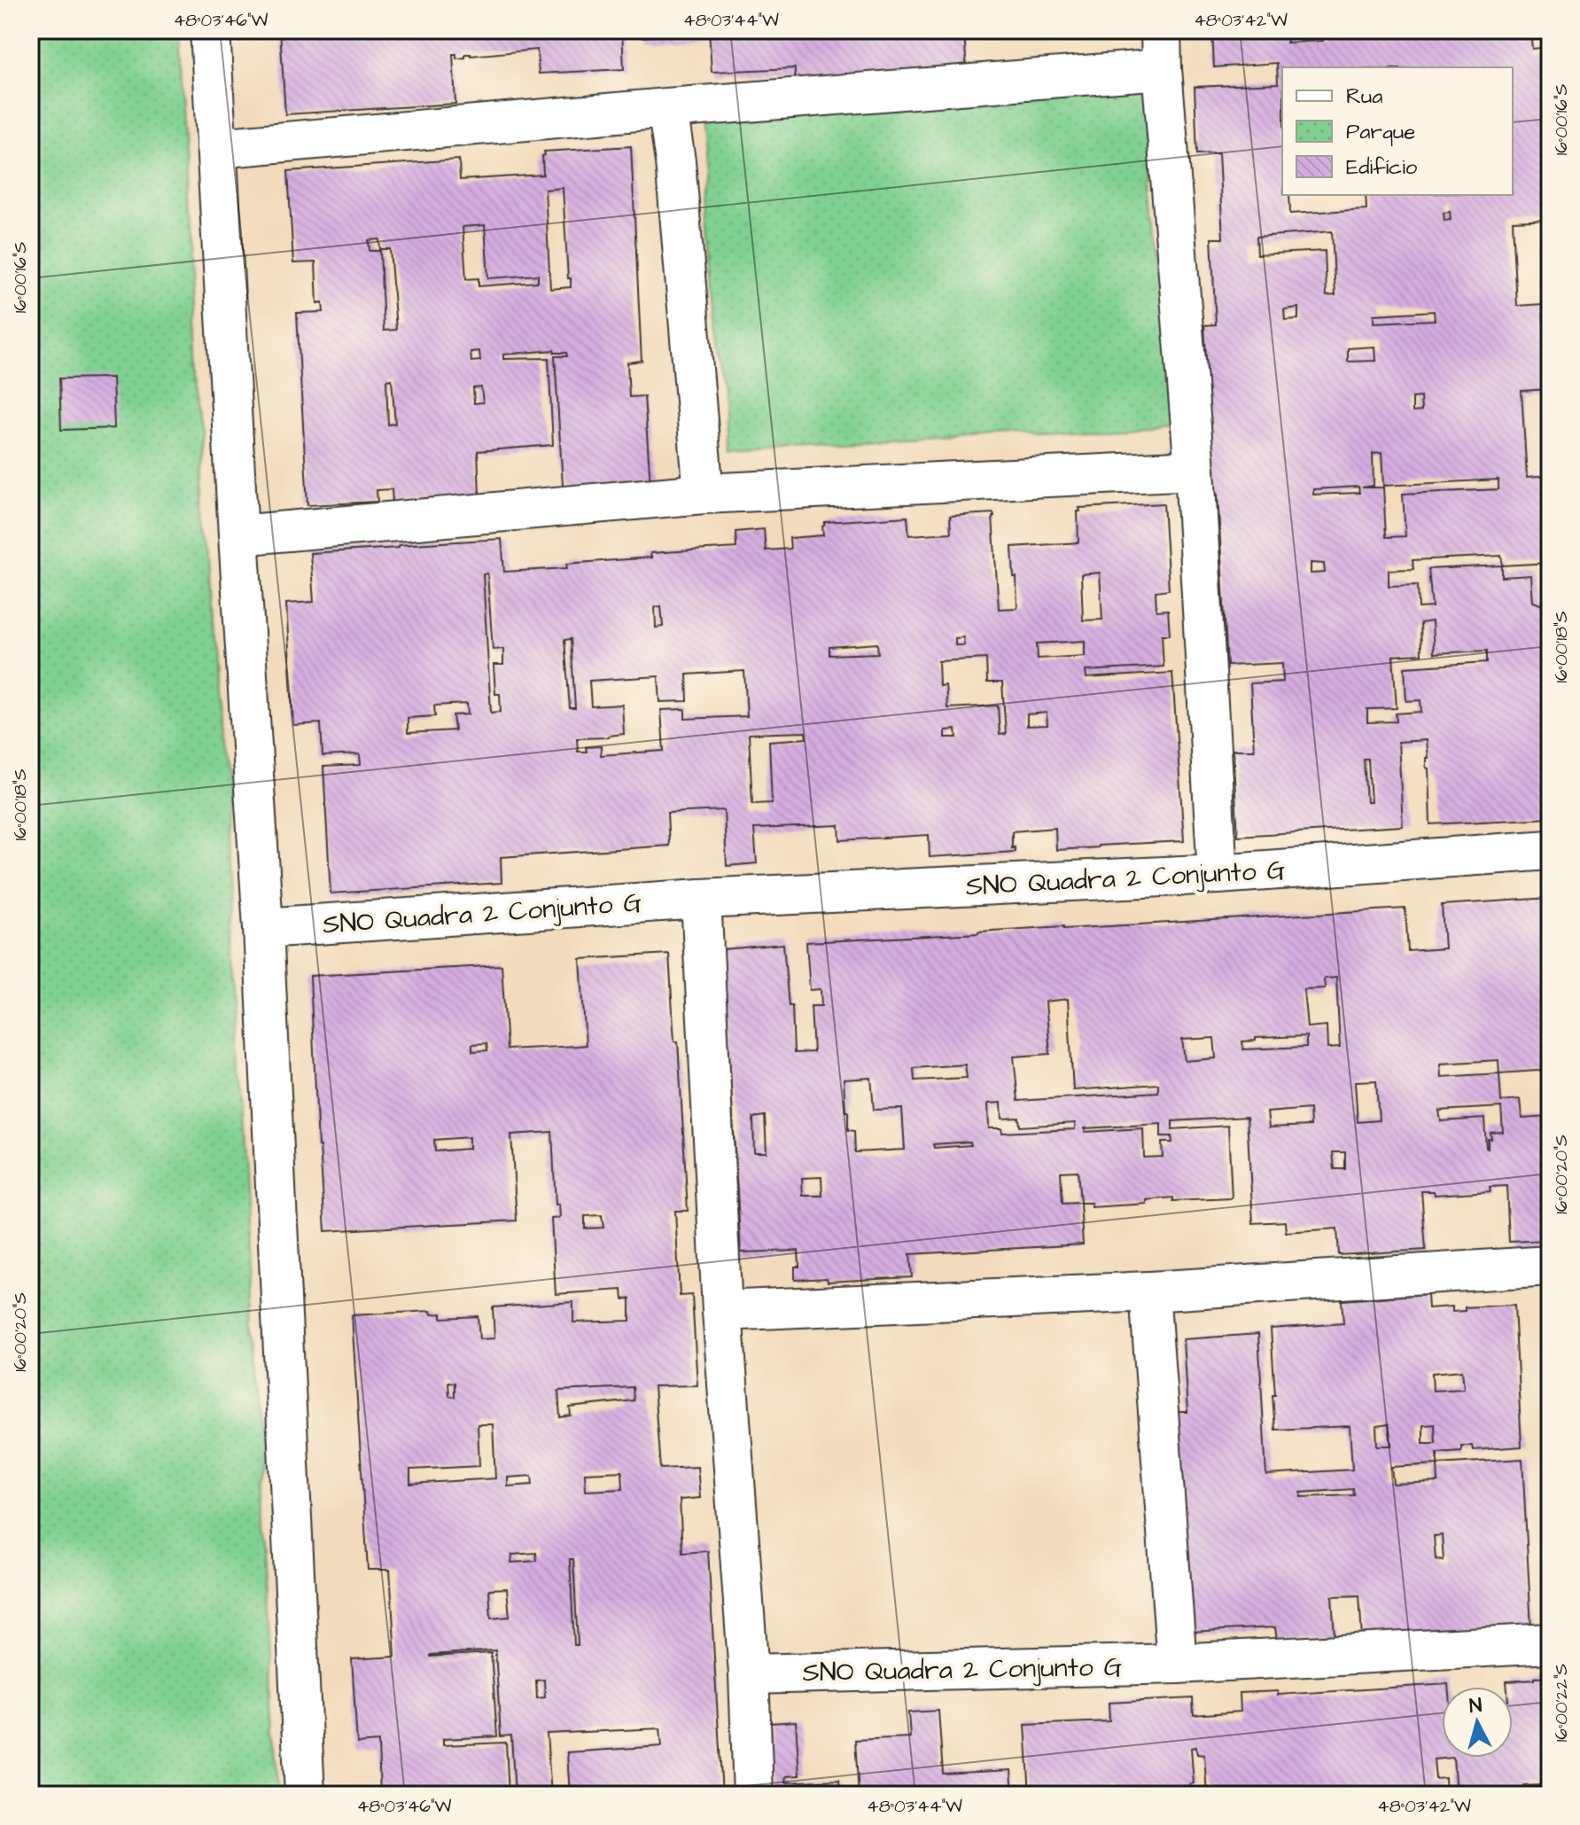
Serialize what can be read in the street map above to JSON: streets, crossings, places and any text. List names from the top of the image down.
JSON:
{
  "streets": {
    "street": ["SNO Quadra 2 Conjunto G"]
  },
  "legend": ["Rua", "Parque", "Edifício"],
  "north": "top",
  "coordinates": [
    "48°03'46\"W",
    "48°03'44\"W",
    "48°03'42\"W",
    "16°00'16\"S",
    "16°00'18\"S",
    "16°00'20\"S",
    "16°00'22\"S"
  ]
}
